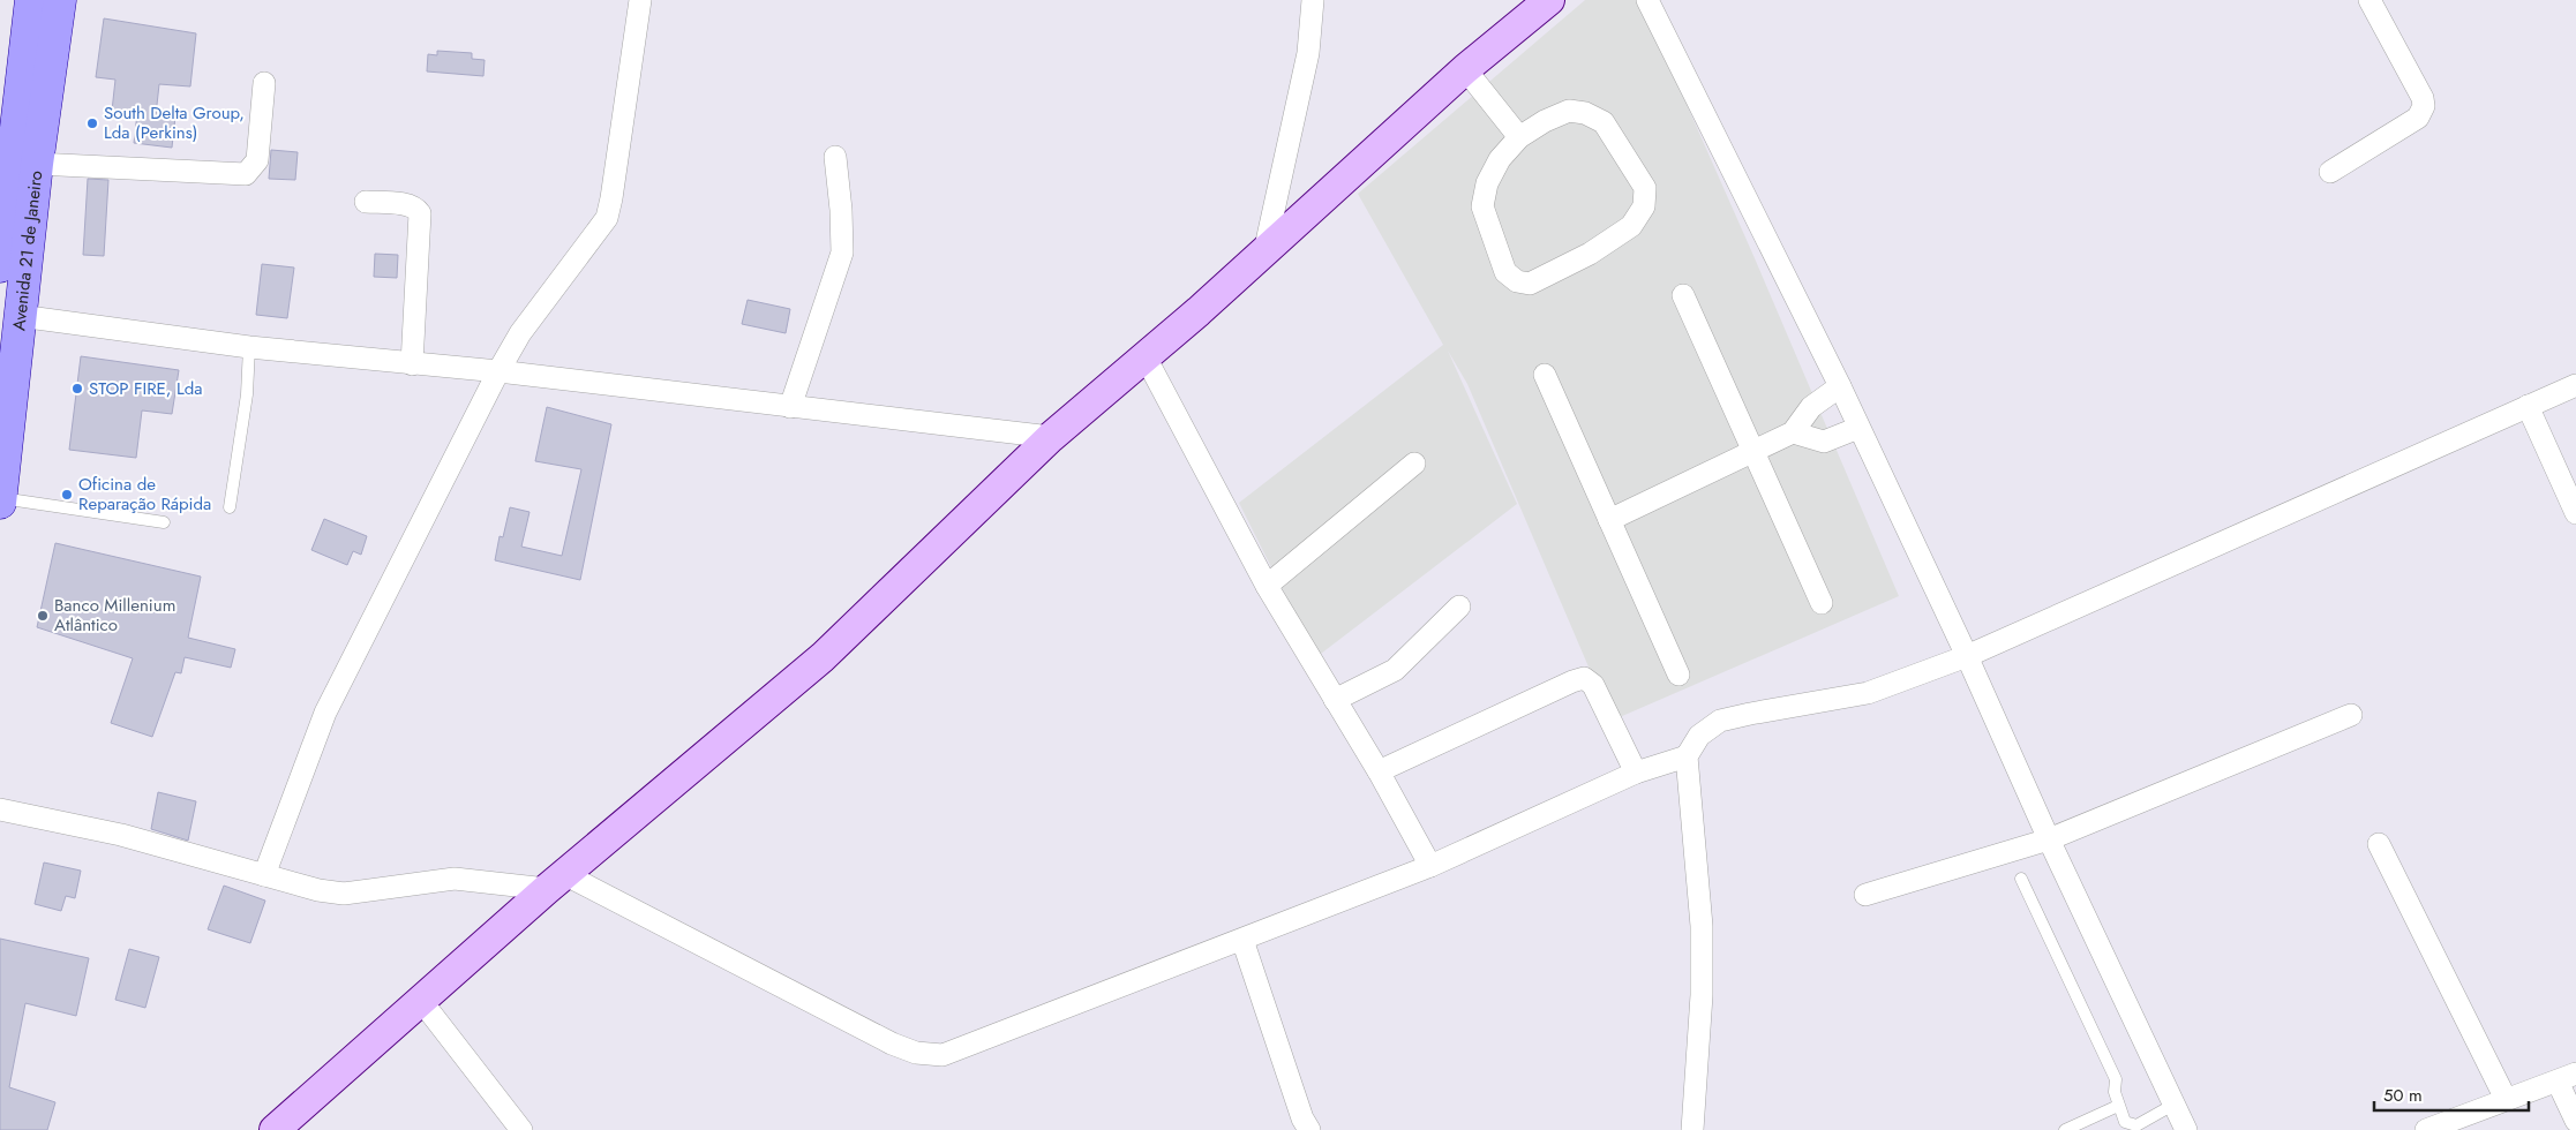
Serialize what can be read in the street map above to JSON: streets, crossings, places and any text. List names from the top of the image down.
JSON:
{
  "streets": {
    "main road": ["Avenida 21 de Janeiro"]
  },
  "places": [
    "South Delta Group, Lda (Perkins)",
    "STOP FIRE, Lda",
    "Oficina de Reparação Rápida",
    "Banco Millenium Atlântico"
  ],
  "scale_bar": "50 m"
}
